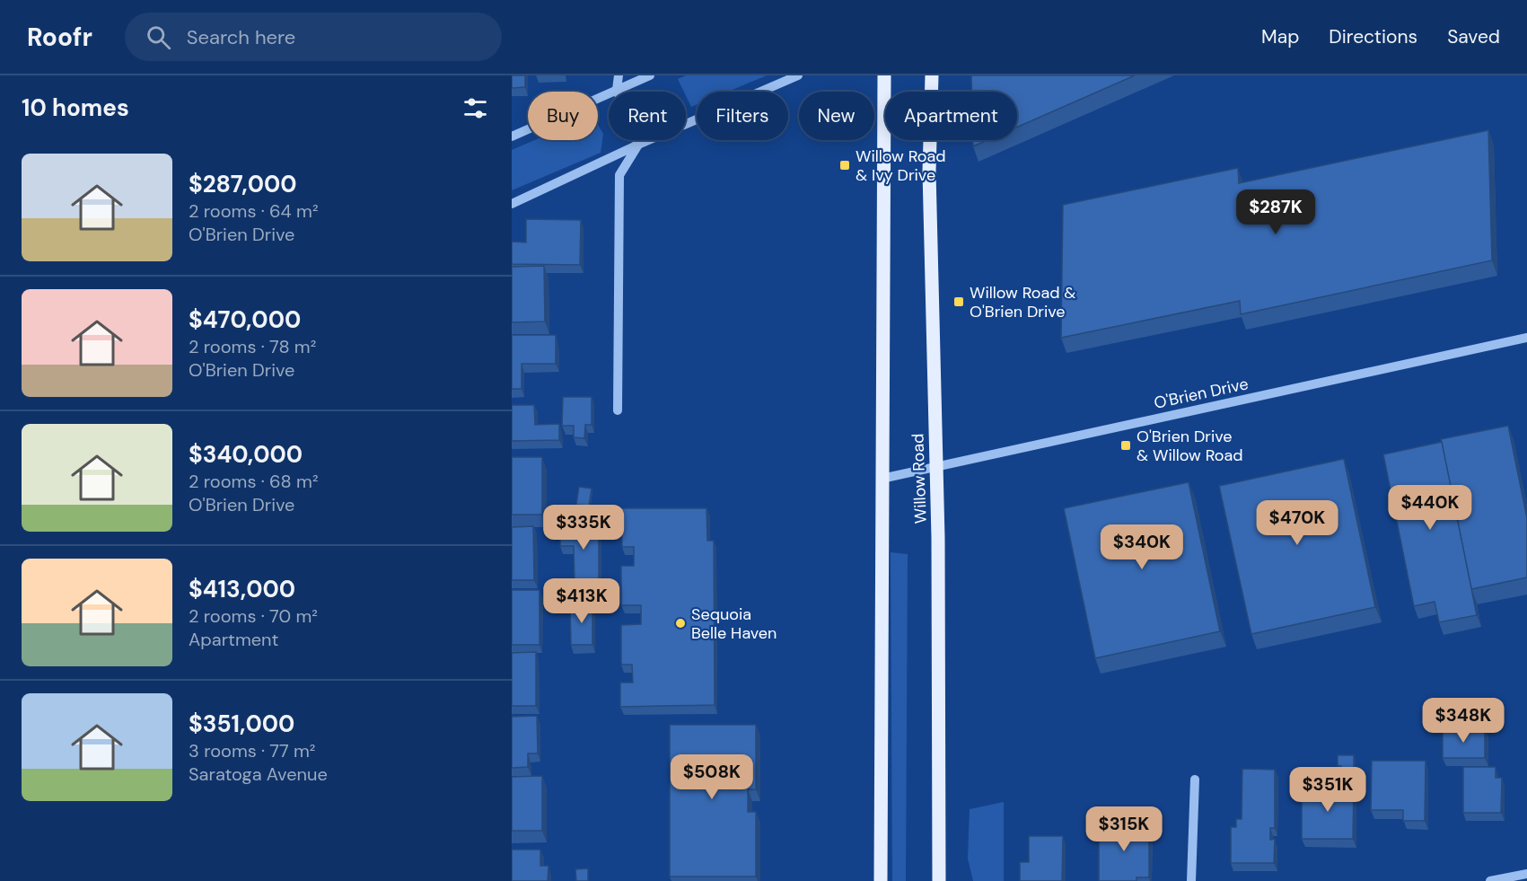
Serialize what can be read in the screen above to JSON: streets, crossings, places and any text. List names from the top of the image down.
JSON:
{
  "streets": {
    "main road": ["Willow Road"],
    "street": ["O'Brien Drive"]
  },
  "crossings": [
    ["O'Brien Drive", "Willow Road"]
  ],
  "places": {
    "transit": ["Willow Road & Ivy Drive", "Willow Road & O'Brien Drive", "O'Brien Drive & Willow Road"],
    "other": ["Sequoia Belle Haven"]
  },
  "page": {
    "header": "Roofr",
    "search": "Search here",
    "nav": ["Map", "Directions", "Saved"],
    "heading": "10 homes",
    "chip": [
      "Buy",
      "Rent",
      "Filters",
      "New",
      "Apartment"
    ],
    "list": [
      {
        "name": "$287,000",
        "note": "2 rooms · 64 m² · O'Brien Drive"
      },
      {
        "name": "$470,000",
        "note": "2 rooms · 78 m² · O'Brien Drive"
      },
      {
        "name": "$340,000",
        "note": "2 rooms · 68 m² · O'Brien Drive"
      },
      {
        "name": "$413,000",
        "note": "2 rooms · 70 m² · Apartment"
      },
      {
        "name": "$351,000",
        "note": "3 rooms · 77 m² · Saratoga Avenue"
      }
    ],
    "price": [
      "$287K",
      "$440K",
      "$470K",
      "$335K",
      "$340K",
      "$413K",
      "$348K",
      "$508K",
      "$351K",
      "$315K"
    ]
  }
}
